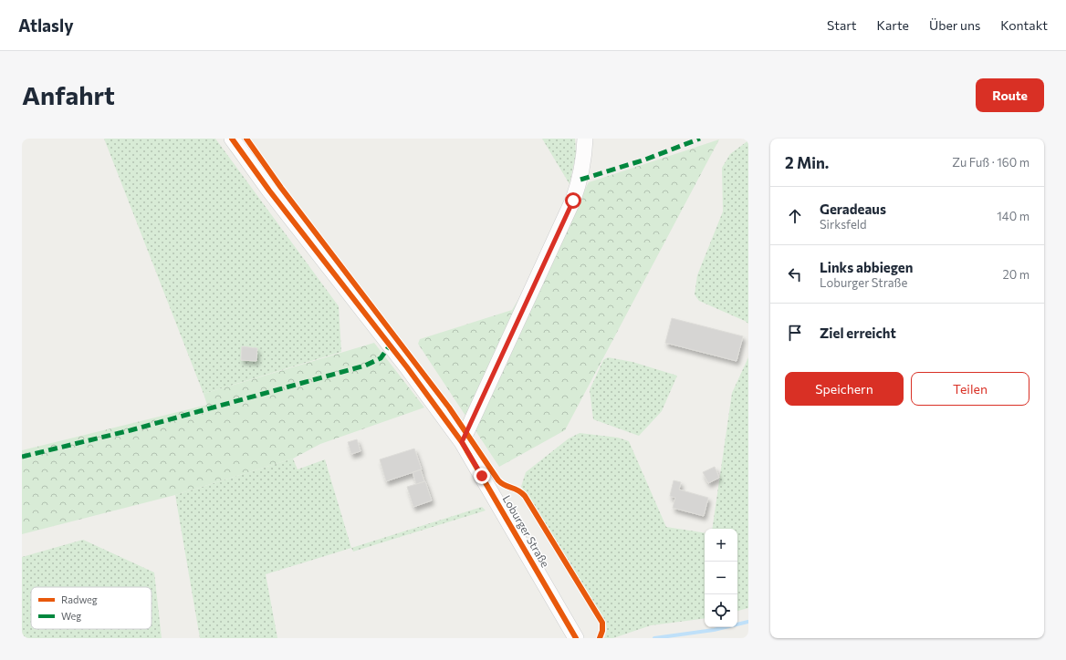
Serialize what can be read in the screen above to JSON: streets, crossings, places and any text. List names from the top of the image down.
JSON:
{
  "streets": {
    "street": ["Loburger Straße"]
  },
  "legend": ["Radweg", "Weg"],
  "page": {
    "header": "Atlasly",
    "nav": [
      "Start",
      "Karte",
      "Über uns",
      "Kontakt"
    ],
    "buttons": [
      "Route",
      ["Speichern", "Teilen"]
    ],
    "title": "Anfahrt",
    "heading": ["2 Min.", "Zu Fuß · 160 m"],
    "list": [
      ["Geradeaus", "Sirksfeld", "140 m"],
      ["Links abbiegen", "Loburger Straße", "20 m"],
      "Ziel erreicht"
    ],
    "map_buttons": ["+", "−"]
  }
}
